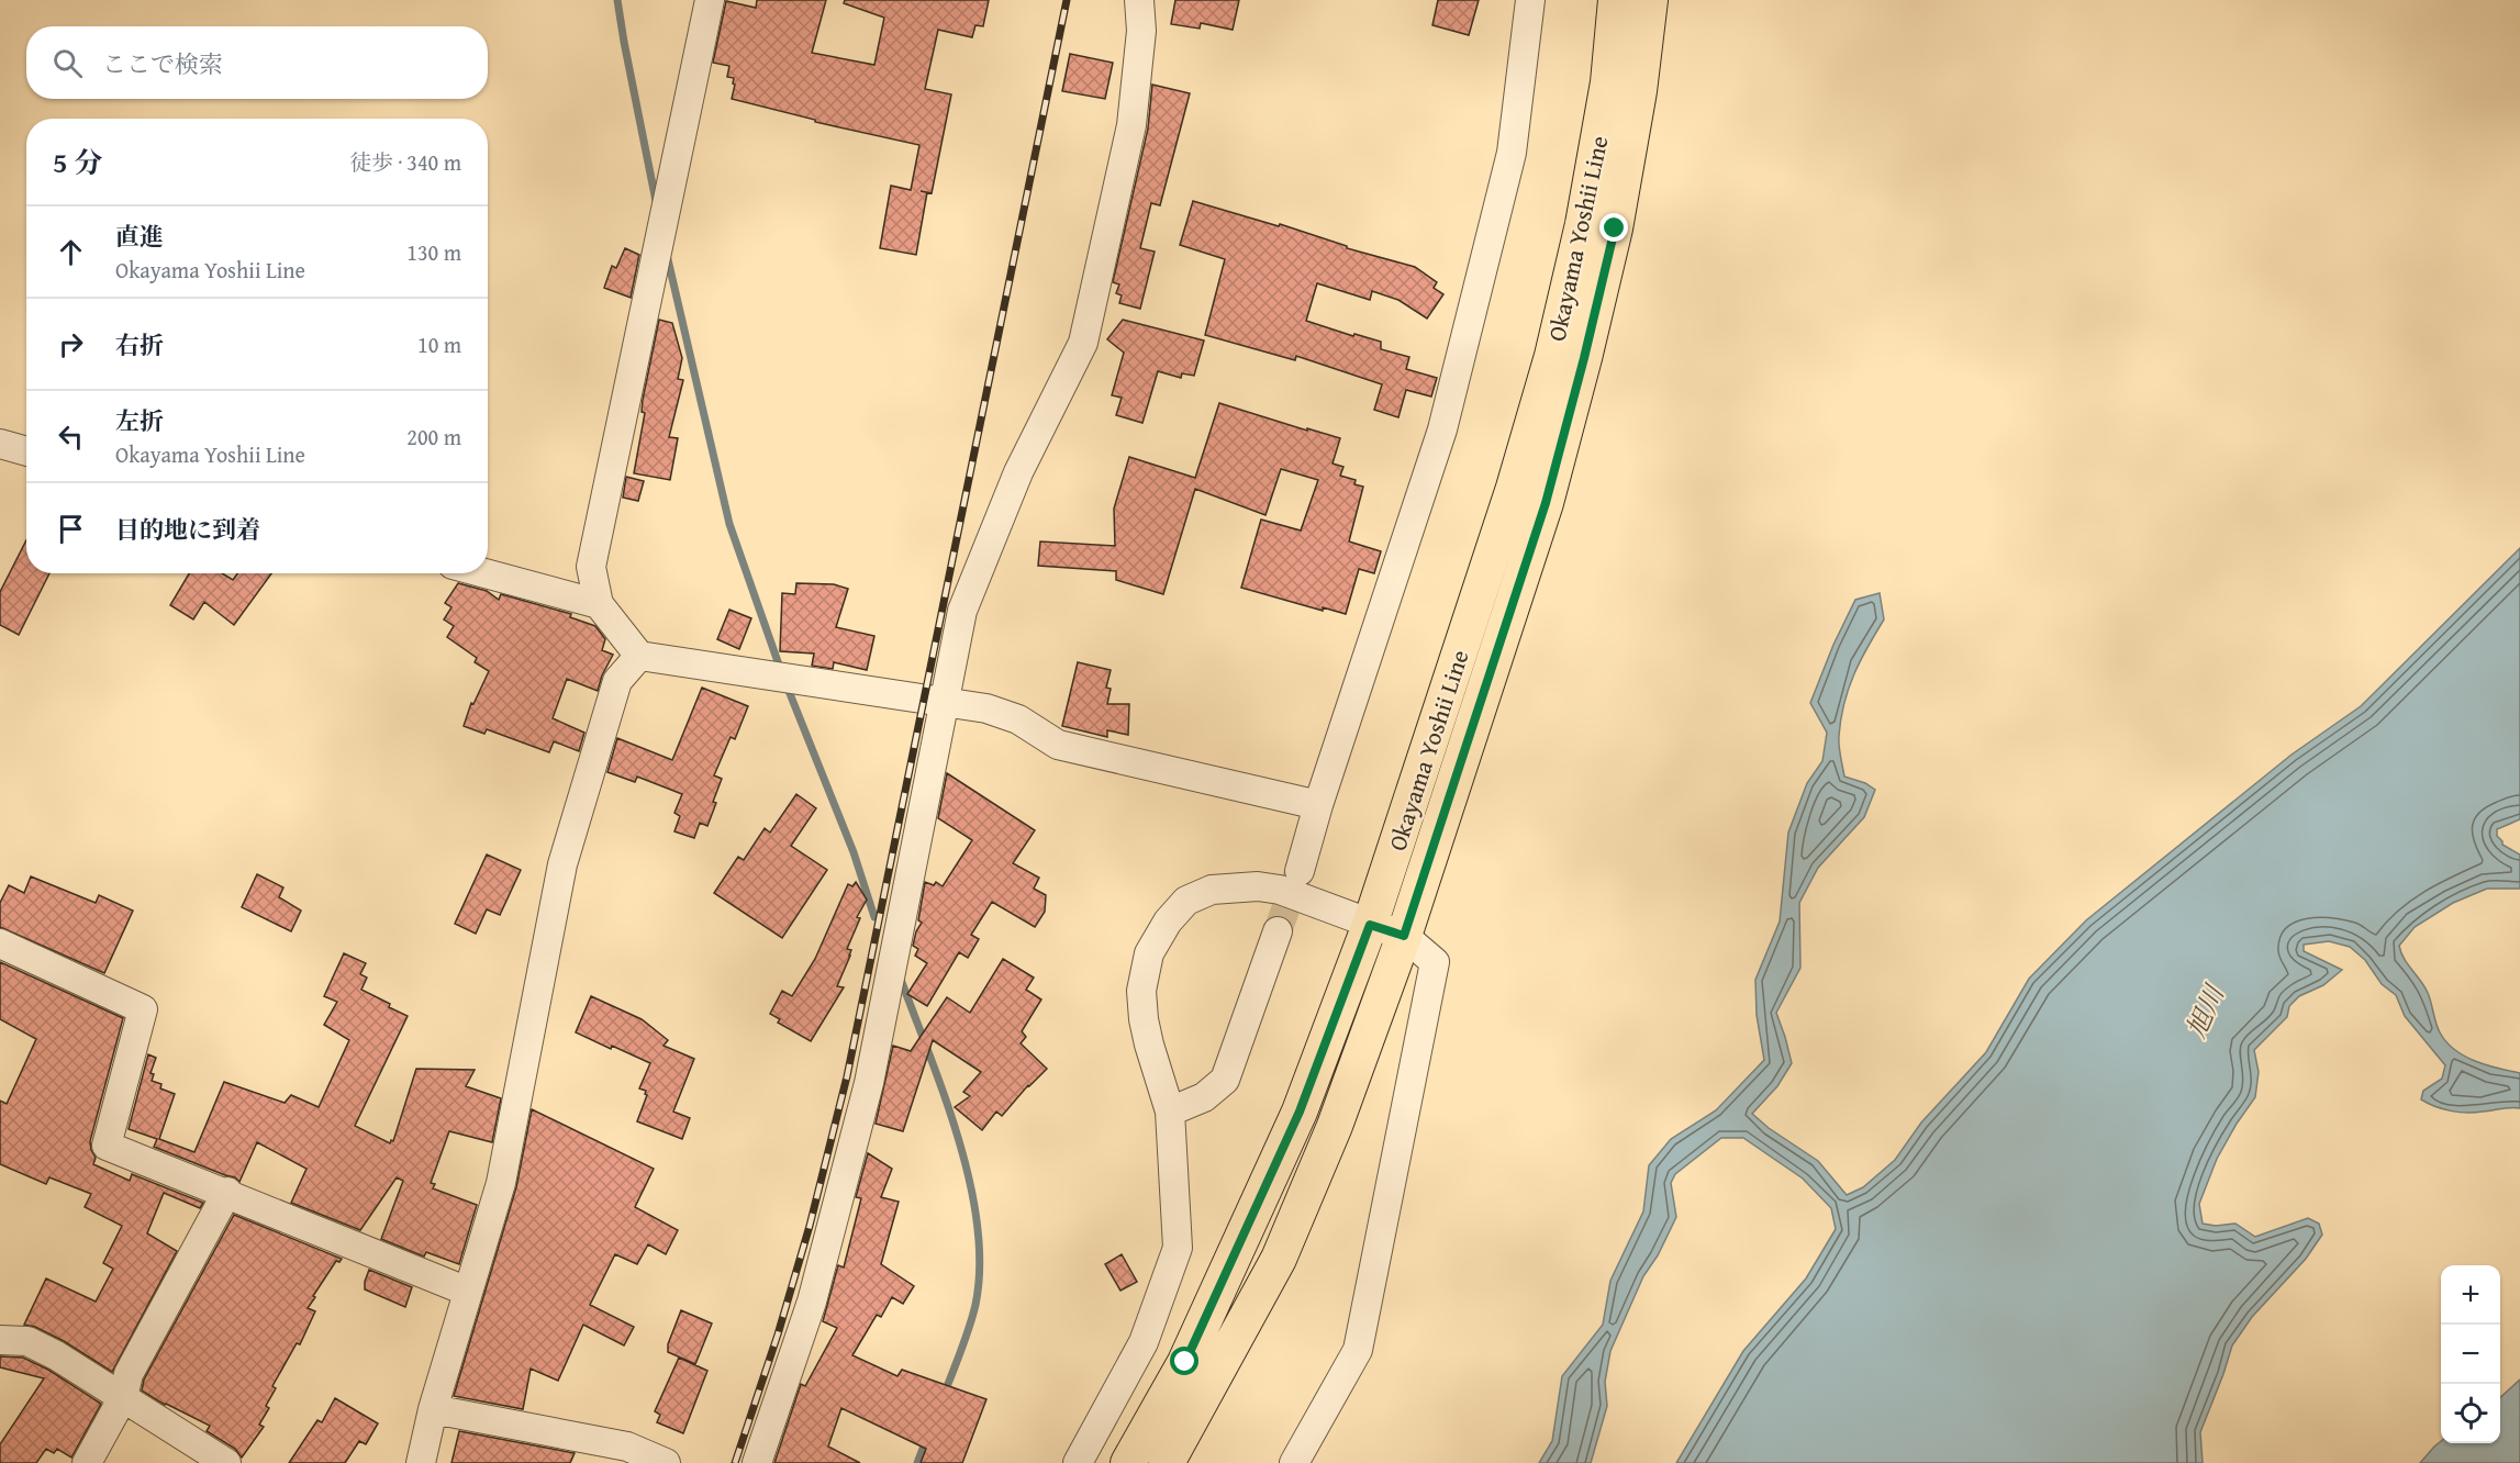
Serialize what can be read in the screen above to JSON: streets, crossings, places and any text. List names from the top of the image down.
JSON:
{
  "streets": {
    "main road": ["Okayama Yoshii Line"]
  },
  "water": ["旭川"],
  "page": {
    "search": "ここで検索",
    "heading": ["5 分", "徒歩 · 340 m"],
    "list": [
      ["直進", "Okayama Yoshii Line", "130 m"],
      ["右折", "10 m"],
      ["左折", "Okayama Yoshii Line", "200 m"],
      "目的地に到着"
    ],
    "map_buttons": ["+", "−"]
  }
}
